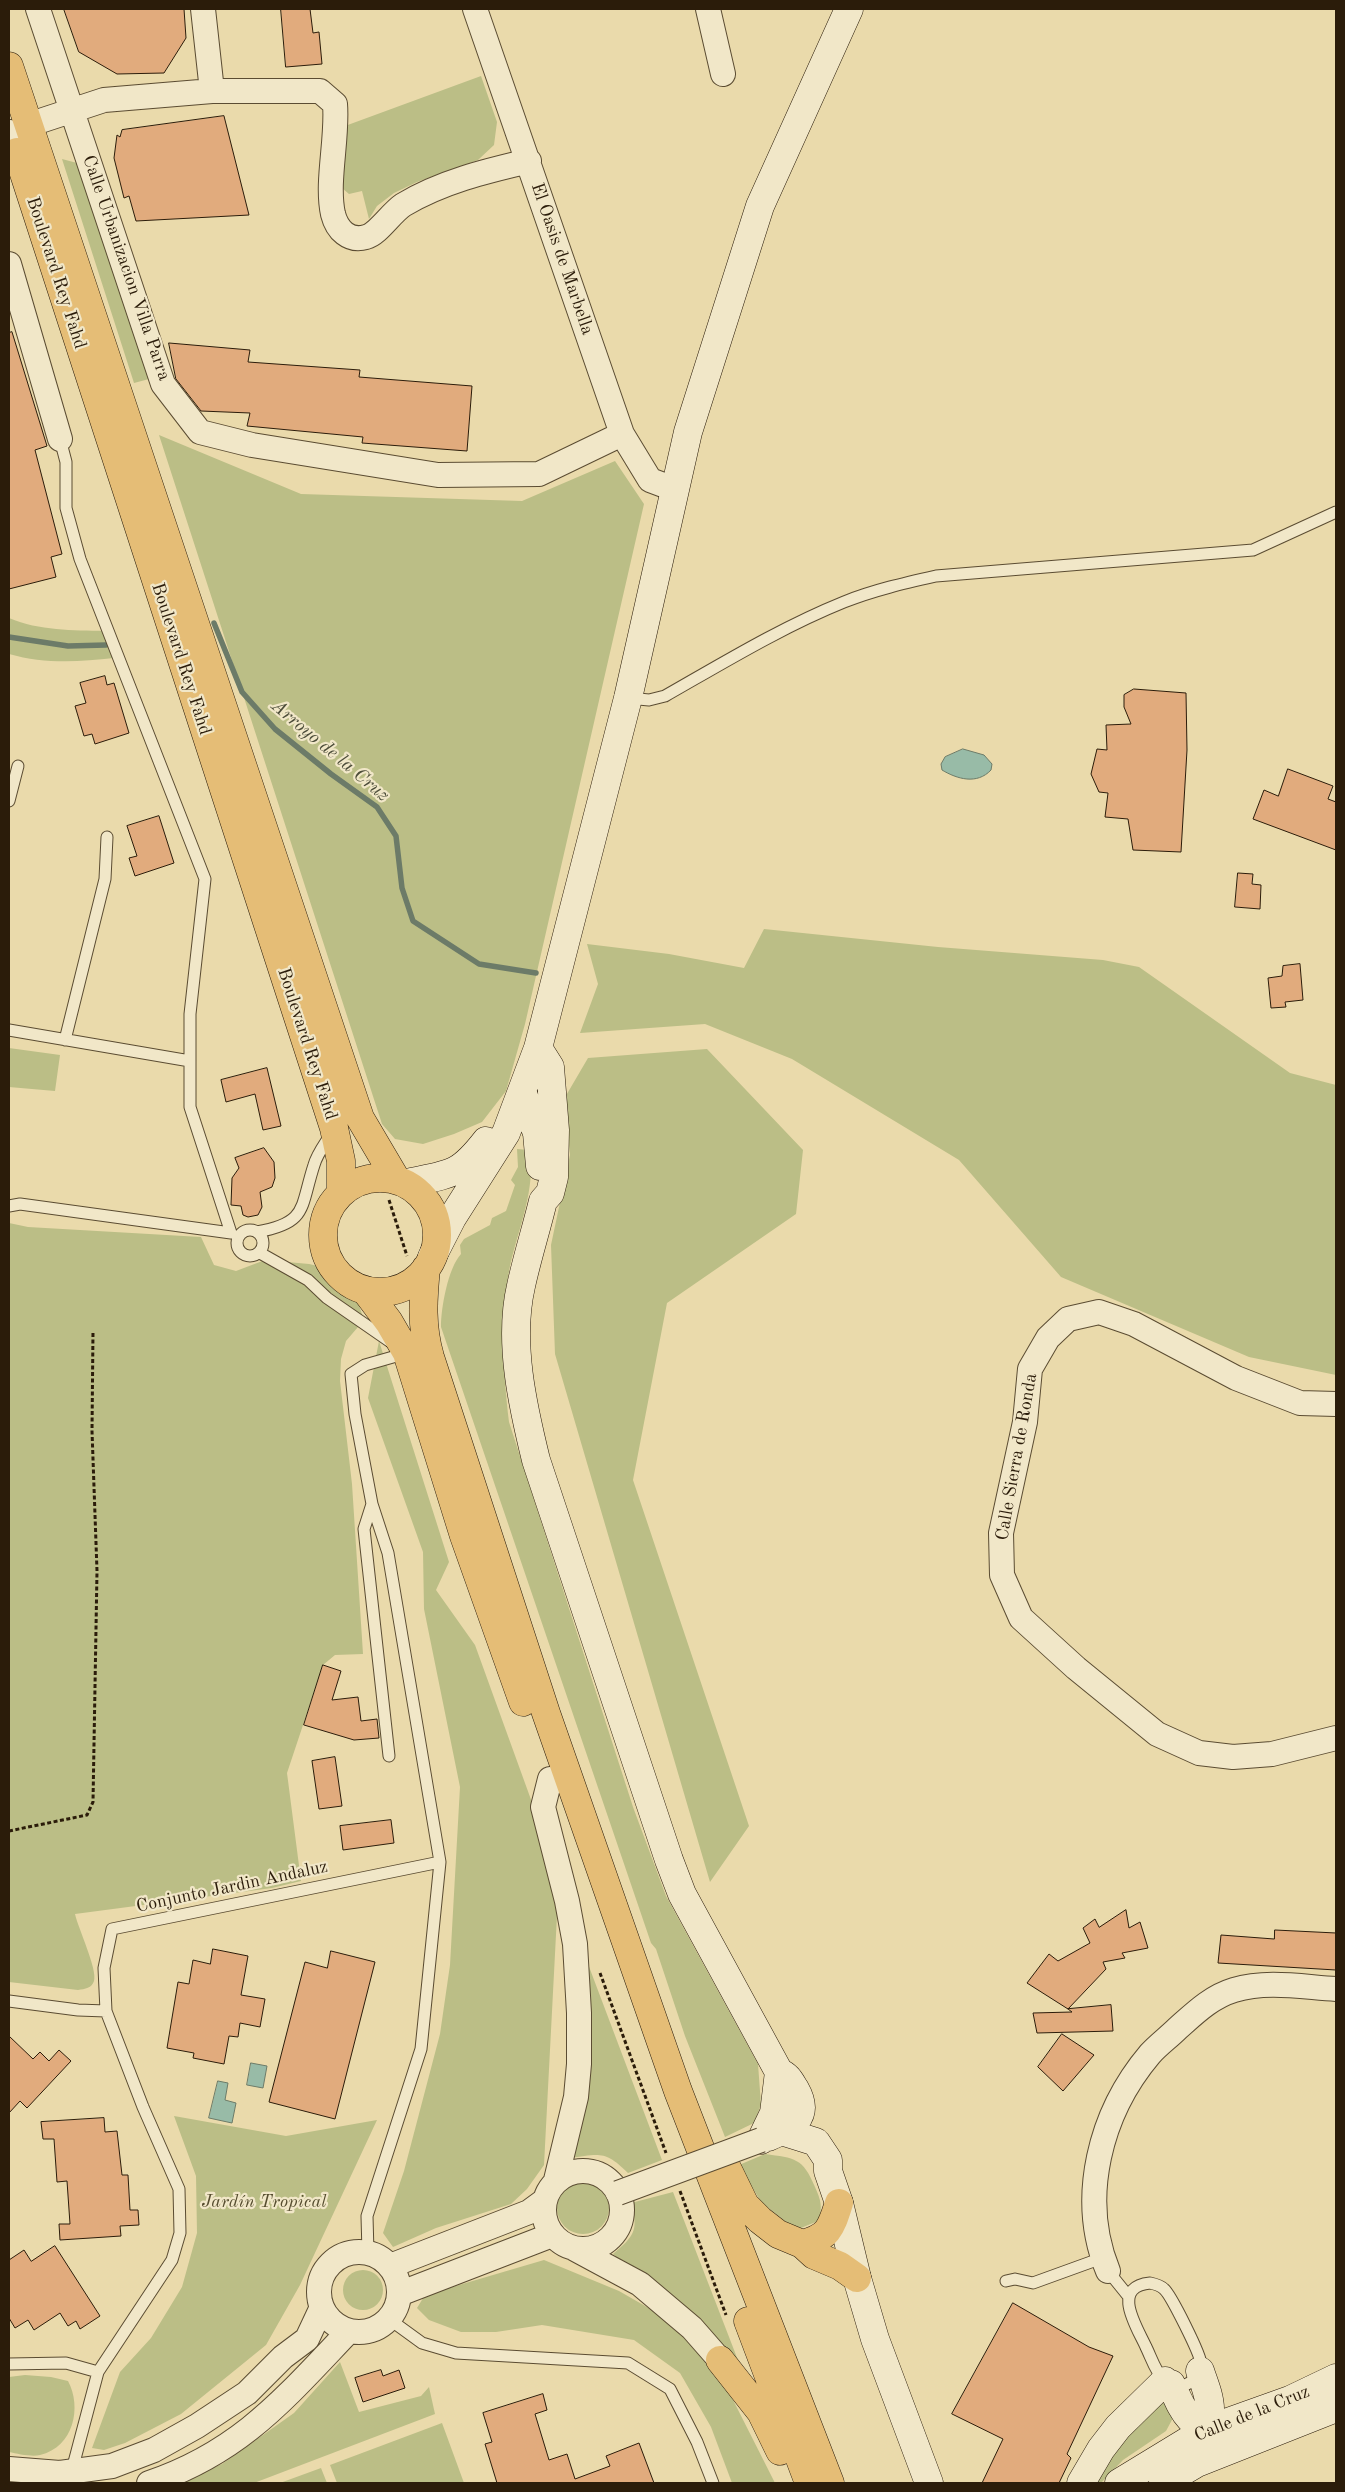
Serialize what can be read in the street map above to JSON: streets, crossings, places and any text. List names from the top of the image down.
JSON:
{
  "streets": {
    "main road": ["Boulevard Rey Fahd"],
    "street": [
      "El Oasis de Marbella",
      "Calle Urbanizacion Villa Parra",
      "Calle Sierra de Ronda",
      "Calle de la Cruz"
    ],
    "lane": ["Conjunto Jardin Andaluz"]
  },
  "crossings": [
    ["El Oasis de Marbella", "Calle Urbanizacion Villa Parra"]
  ],
  "water": ["Arroyo de la Cruz"],
  "parks": ["Jardín Tropical"]
}
